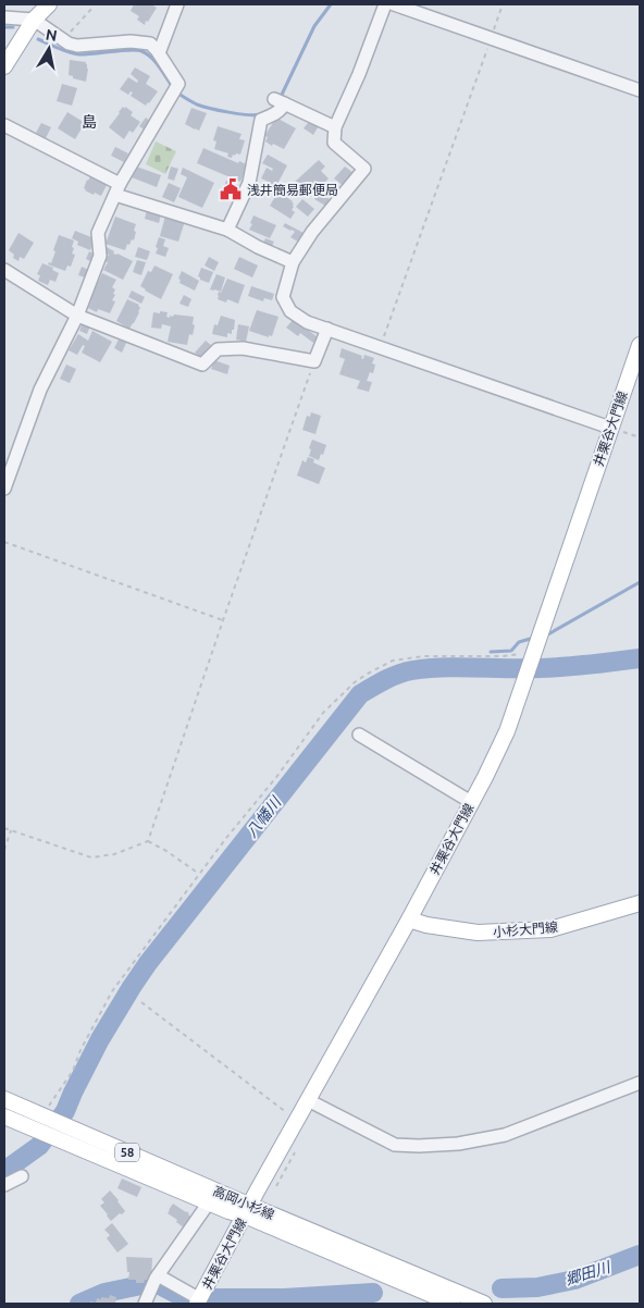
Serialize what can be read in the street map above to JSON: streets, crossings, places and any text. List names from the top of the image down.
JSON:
{
  "streets": {
    "main road": [
      "井栗谷大門線",
      "小杉大門線",
      "58",
      "高岡小杉線"
    ]
  },
  "crossings": [
    ["井栗谷大門線", "小杉大門線"],
    ["井栗谷大門線", "高岡小杉線"]
  ],
  "districts": ["島"],
  "water": ["八幡川", "郷田川"],
  "places": {
    "public building": ["浅井簡易郵便局"]
  },
  "north": "top"
}
